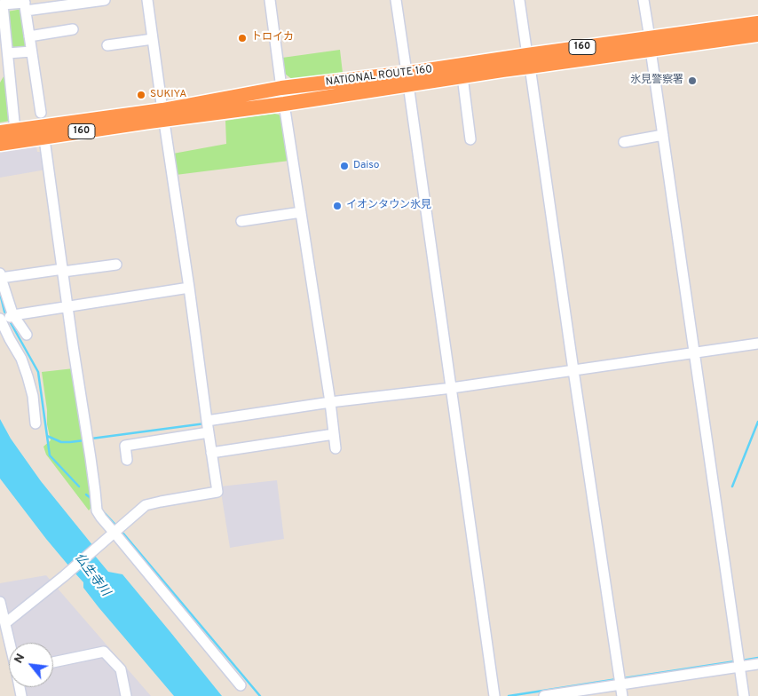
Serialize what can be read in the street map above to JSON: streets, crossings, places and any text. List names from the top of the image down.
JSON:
{
  "streets": {
    "highway": ["160", "NATIONAL ROUTE 160"]
  },
  "water": ["仏生寺川"],
  "places": [
    "トロイカ",
    "氷見警察署",
    "SUKIYA",
    "Daiso",
    "イオンタウン氷見"
  ],
  "north": "top left"
}
